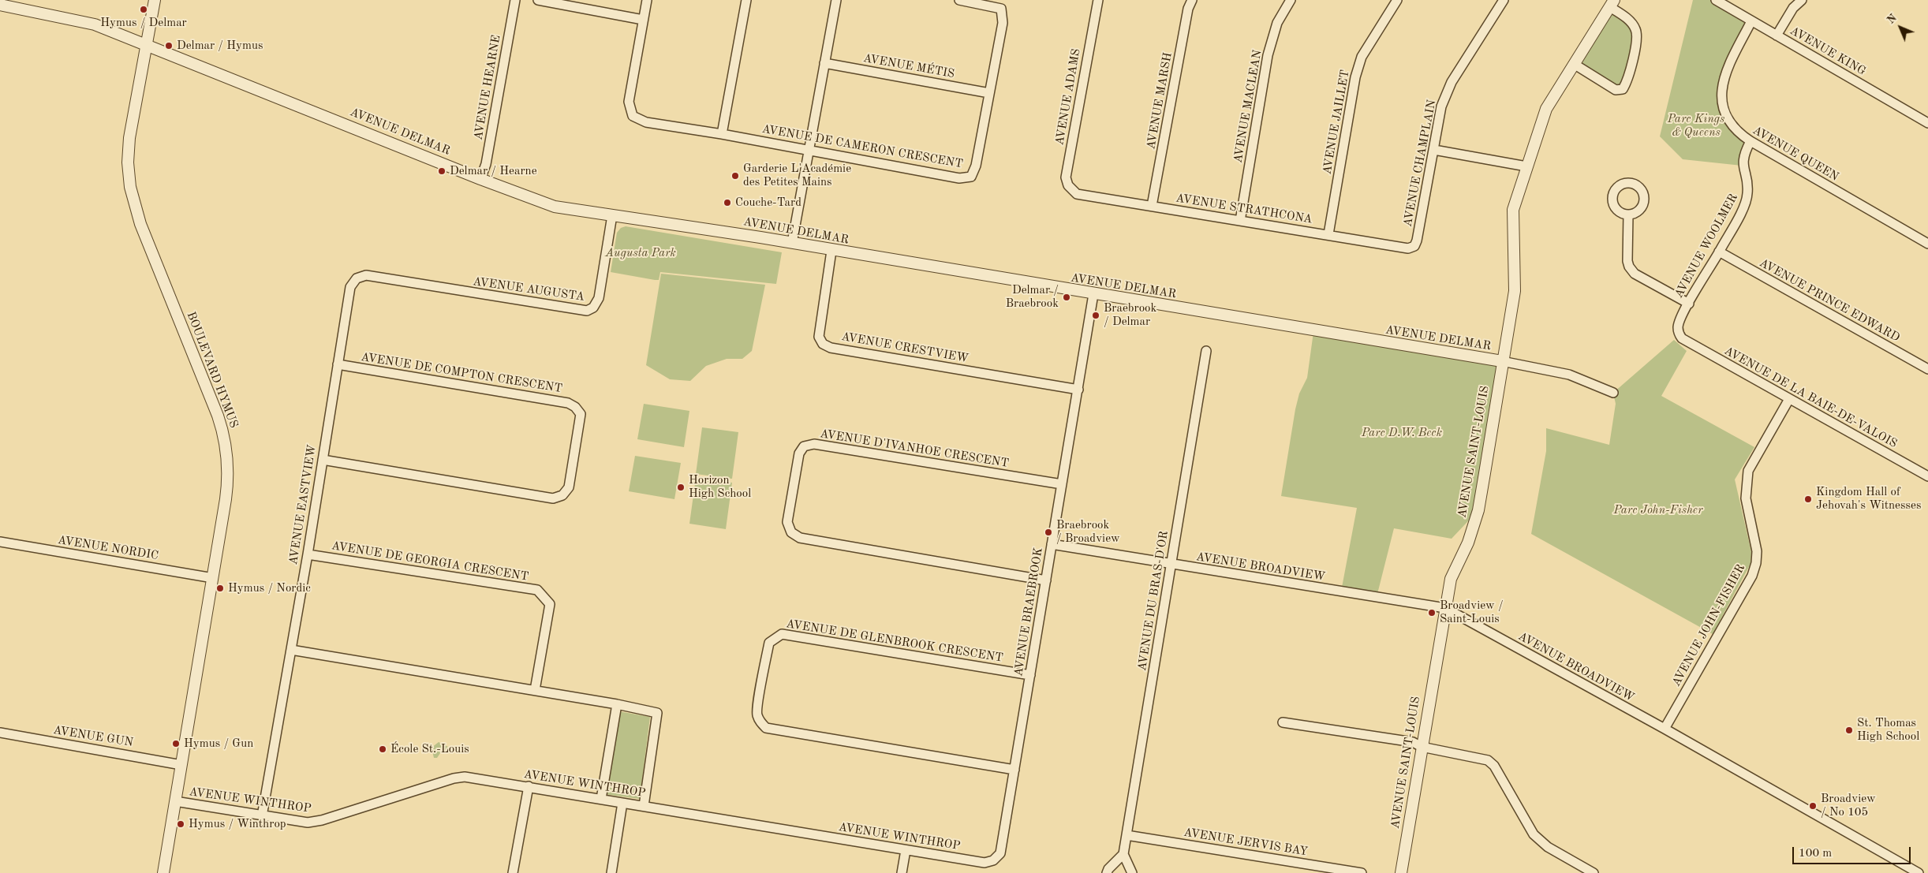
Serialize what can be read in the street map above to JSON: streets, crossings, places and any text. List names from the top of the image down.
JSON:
{
  "streets": {
    "street": [
      "AVENUE KING",
      "AVENUE MÉTIS",
      "AVENUE HEARNE",
      "AVENUE ADAMS",
      "AVENUE MARSH",
      "AVENUE MACLEAN",
      "AVENUE JAILLET",
      "AVENUE DELMAR",
      "AVENUE DE CAMERON CRESCENT",
      "AVENUE QUEEN",
      "AVENUE CHAMPLAIN",
      "AVENUE STRATHCONA",
      "AVENUE WOOLMER",
      "AVENUE AUGUSTA",
      "AVENUE PRINCE EDWARD",
      "AVENUE CRESTVIEW",
      "BOULEVARD HYMUS",
      "AVENUE DE COMPTON CRESCENT",
      "AVENUE DE LA BAIE-DE-VALOIS",
      "AVENUE D'IVANHOE CRESCENT",
      "AVENUE SAINT-LOUIS",
      "AVENUE EASTVIEW",
      "AVENUE NORDIC",
      "AVENUE DE GEORGIA CRESCENT",
      "AVENUE BROADVIEW",
      "AVENUE DU BRAS-D'OR",
      "AVENUE BRAEBROOK",
      "AVENUE JOHN-FISHER",
      "AVENUE DE GLENBROOK CRESCENT",
      "AVENUE GUN",
      "AVENUE WINTHROP",
      "AVENUE JERVIS BAY"
    ]
  },
  "crossings": [
    ["AVENUE KING", "AVENUE QUEEN"],
    ["AVENUE MÉTIS", "AVENUE DE CAMERON CRESCENT"],
    ["AVENUE HEARNE", "AVENUE DELMAR"],
    ["AVENUE ADAMS", "AVENUE STRATHCONA"],
    ["AVENUE MARSH", "AVENUE STRATHCONA"],
    ["AVENUE MACLEAN", "AVENUE STRATHCONA"],
    ["AVENUE JAILLET", "AVENUE STRATHCONA"],
    ["AVENUE DELMAR", "AVENUE AUGUSTA"],
    ["AVENUE DELMAR", "AVENUE CRESTVIEW"],
    ["AVENUE DELMAR", "BOULEVARD HYMUS"],
    ["AVENUE DELMAR", "AVENUE SAINT-LOUIS"],
    ["AVENUE DELMAR", "AVENUE BRAEBROOK"],
    ["AVENUE QUEEN", "AVENUE WOOLMER"],
    ["AVENUE CHAMPLAIN", "AVENUE STRATHCONA"],
    ["AVENUE WOOLMER", "AVENUE PRINCE EDWARD"],
    ["AVENUE WOOLMER", "AVENUE DE LA BAIE-DE-VALOIS"],
    ["AVENUE AUGUSTA", "AVENUE EASTVIEW"],
    ["AVENUE CRESTVIEW", "AVENUE BRAEBROOK"],
    ["BOULEVARD HYMUS", "AVENUE NORDIC"],
    ["BOULEVARD HYMUS", "AVENUE GUN"],
    ["BOULEVARD HYMUS", "AVENUE WINTHROP"],
    ["AVENUE DE COMPTON CRESCENT", "AVENUE EASTVIEW"],
    ["AVENUE DE LA BAIE-DE-VALOIS", "AVENUE JOHN-FISHER"],
    ["AVENUE D'IVANHOE CRESCENT", "AVENUE BRAEBROOK"],
    ["AVENUE SAINT-LOUIS", "AVENUE BROADVIEW"],
    ["AVENUE EASTVIEW", "AVENUE DE GEORGIA CRESCENT"],
    ["AVENUE EASTVIEW", "AVENUE WINTHROP"],
    ["AVENUE BROADVIEW", "AVENUE DU BRAS-D'OR"],
    ["AVENUE BROADVIEW", "AVENUE BRAEBROOK"],
    ["AVENUE BROADVIEW", "AVENUE JOHN-FISHER"],
    ["AVENUE DU BRAS-D'OR", "AVENUE JERVIS BAY"],
    ["AVENUE BRAEBROOK", "AVENUE DE GLENBROOK CRESCENT"],
    ["AVENUE BRAEBROOK", "AVENUE WINTHROP"]
  ],
  "parks": [
    "Parc Kings & Queens",
    "Augusta Park",
    "Parc D.W. Beck",
    "Parc John-Fisher"
  ],
  "places": [
    "Hymus / Delmar",
    "Delmar / Hymus",
    "Delmar / Hearne",
    "Garderie L'Académie des Petites Mains",
    "Couche-Tard",
    "Delmar / Braebrook",
    "Braebrook / Delmar",
    "Horizon High School",
    "Kingdom Hall of Jehovah's Witnesses",
    "Braebrook / Broadview",
    "Hymus / Nordic",
    "Broadview / Saint-Louis",
    "St. Thomas High School",
    "Hymus / Gun",
    "École St.-Louis",
    "Broadview / No 105",
    "Hymus / Winthrop"
  ],
  "scale_bar": "100 m",
  "north": "top left"
}
